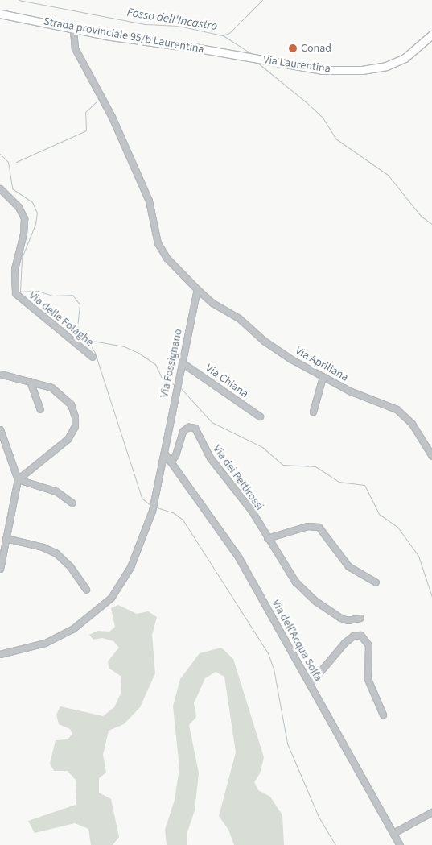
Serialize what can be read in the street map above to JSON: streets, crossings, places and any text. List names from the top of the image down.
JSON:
{
  "streets": {
    "main road": ["Strada provinciale 95/b Laurentina", "Via Laurentina"],
    "street": [
      "Via delle Folaghe",
      "Via Fossignano",
      "Via Apriliana",
      "Via Chiana",
      "Via dei Pettirossi",
      "Via dell'Acqua Solfa"
    ]
  },
  "crossings": [
    ["Strada provinciale 95/b Laurentina", "Via Laurentina"],
    ["Via Fossignano", "Via Apriliana"],
    ["Via Fossignano", "Via Chiana"],
    ["Via Fossignano", "Via dell'Acqua Solfa"],
    ["Via dei Pettirossi", "Via dell'Acqua Solfa"]
  ],
  "water": ["Fosso dell'Incastro"],
  "places": ["Conad"]
}
